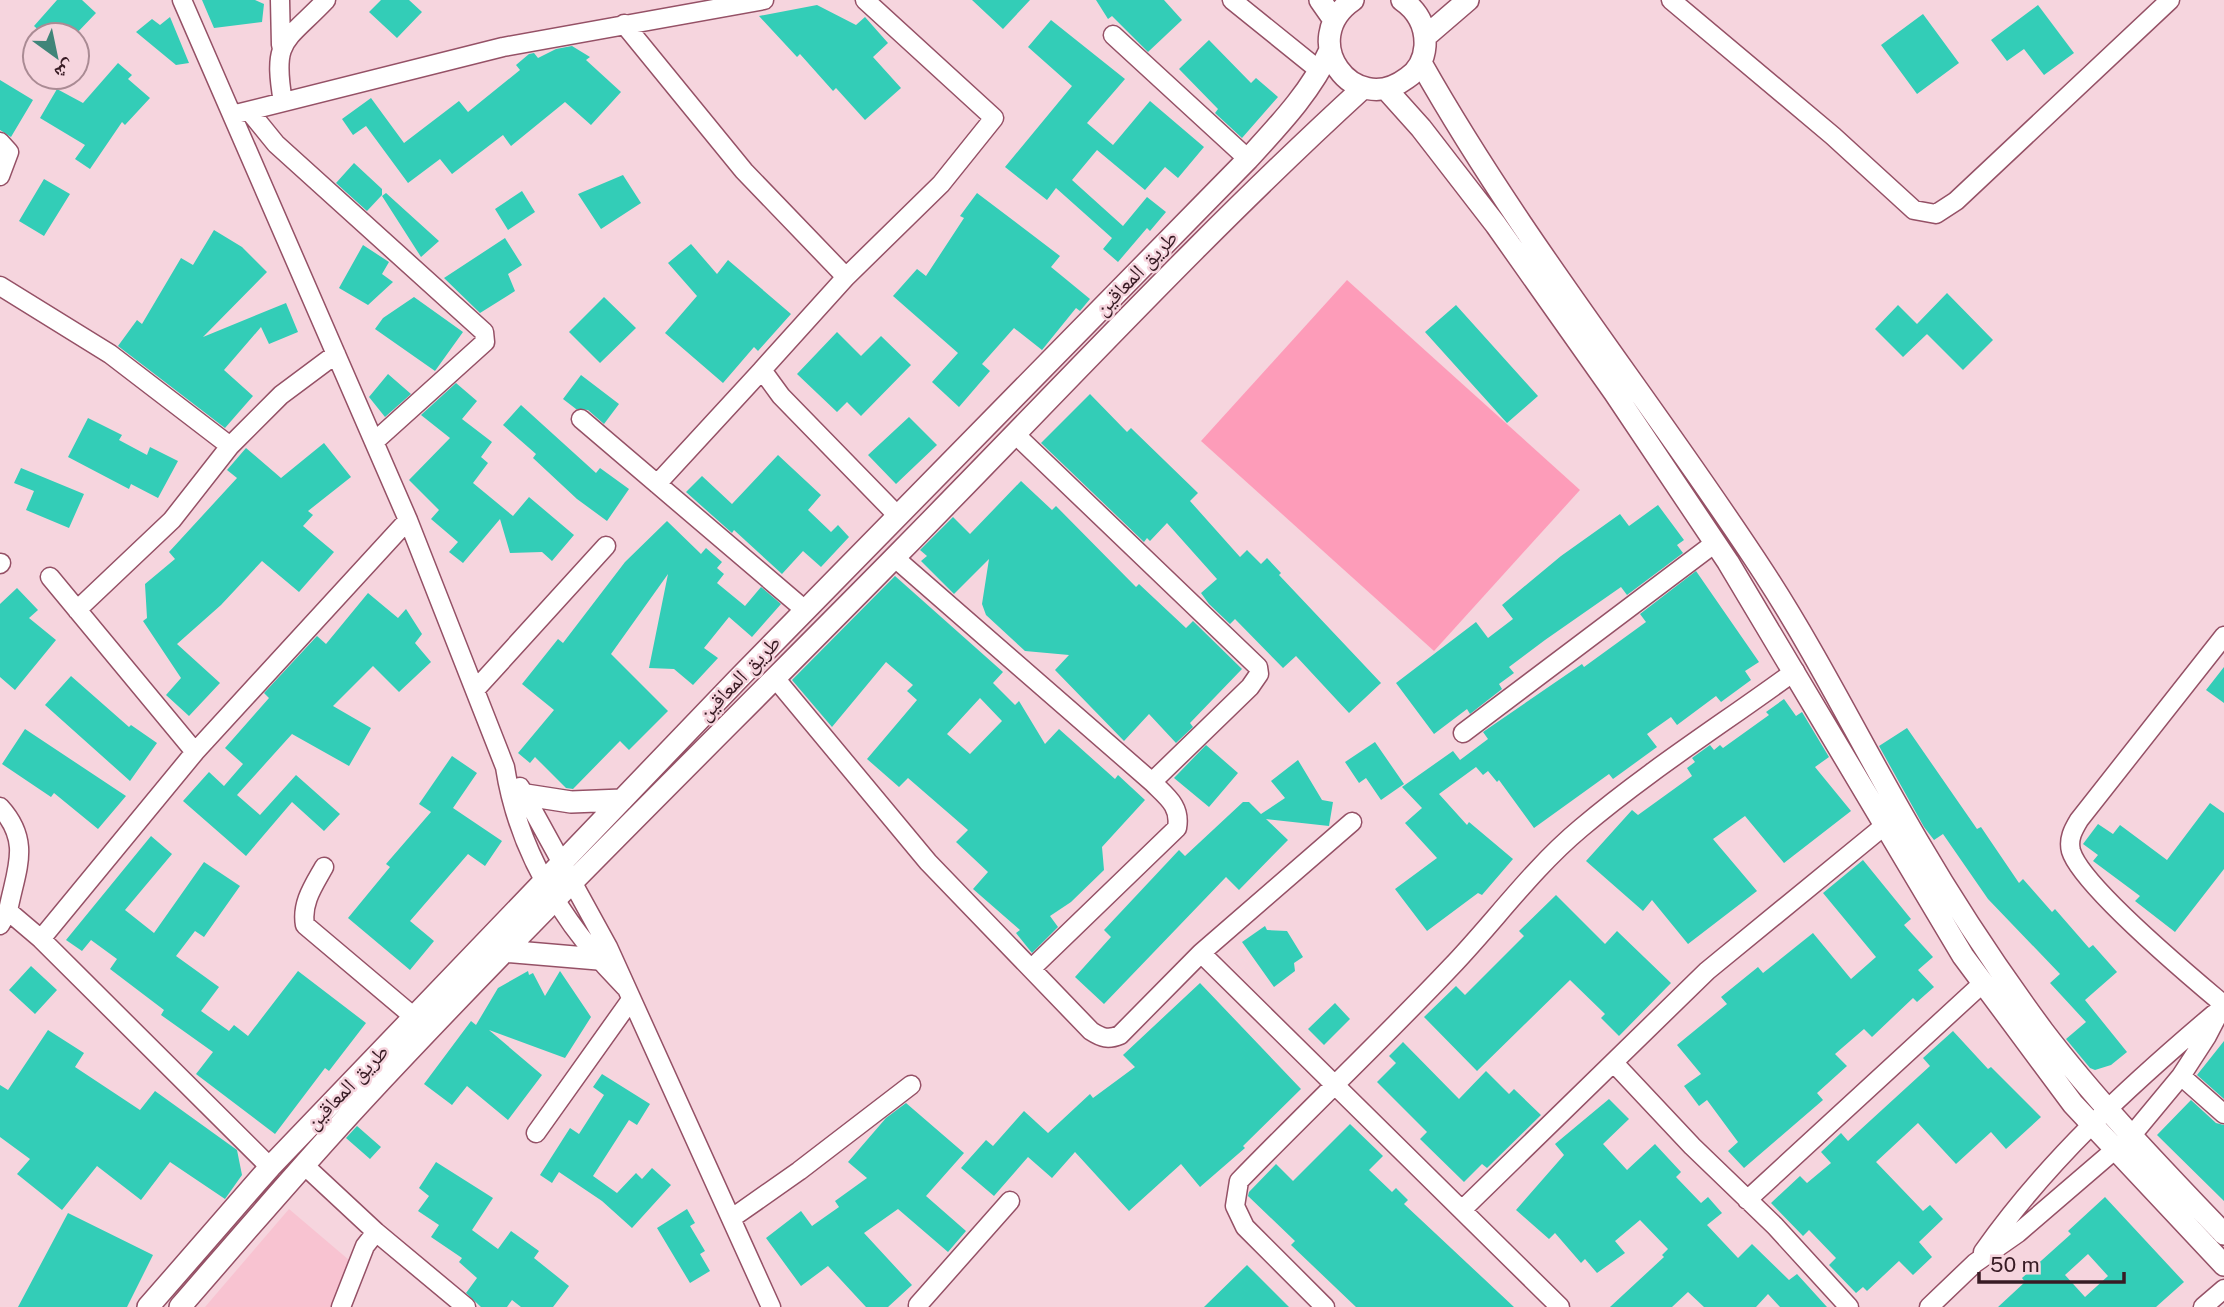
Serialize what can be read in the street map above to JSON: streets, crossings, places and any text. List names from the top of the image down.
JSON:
{
  "streets": {
    "street": ["طريق المعاقين"]
  },
  "scale_bar": "50 m",
  "north": "bottom right"
}
